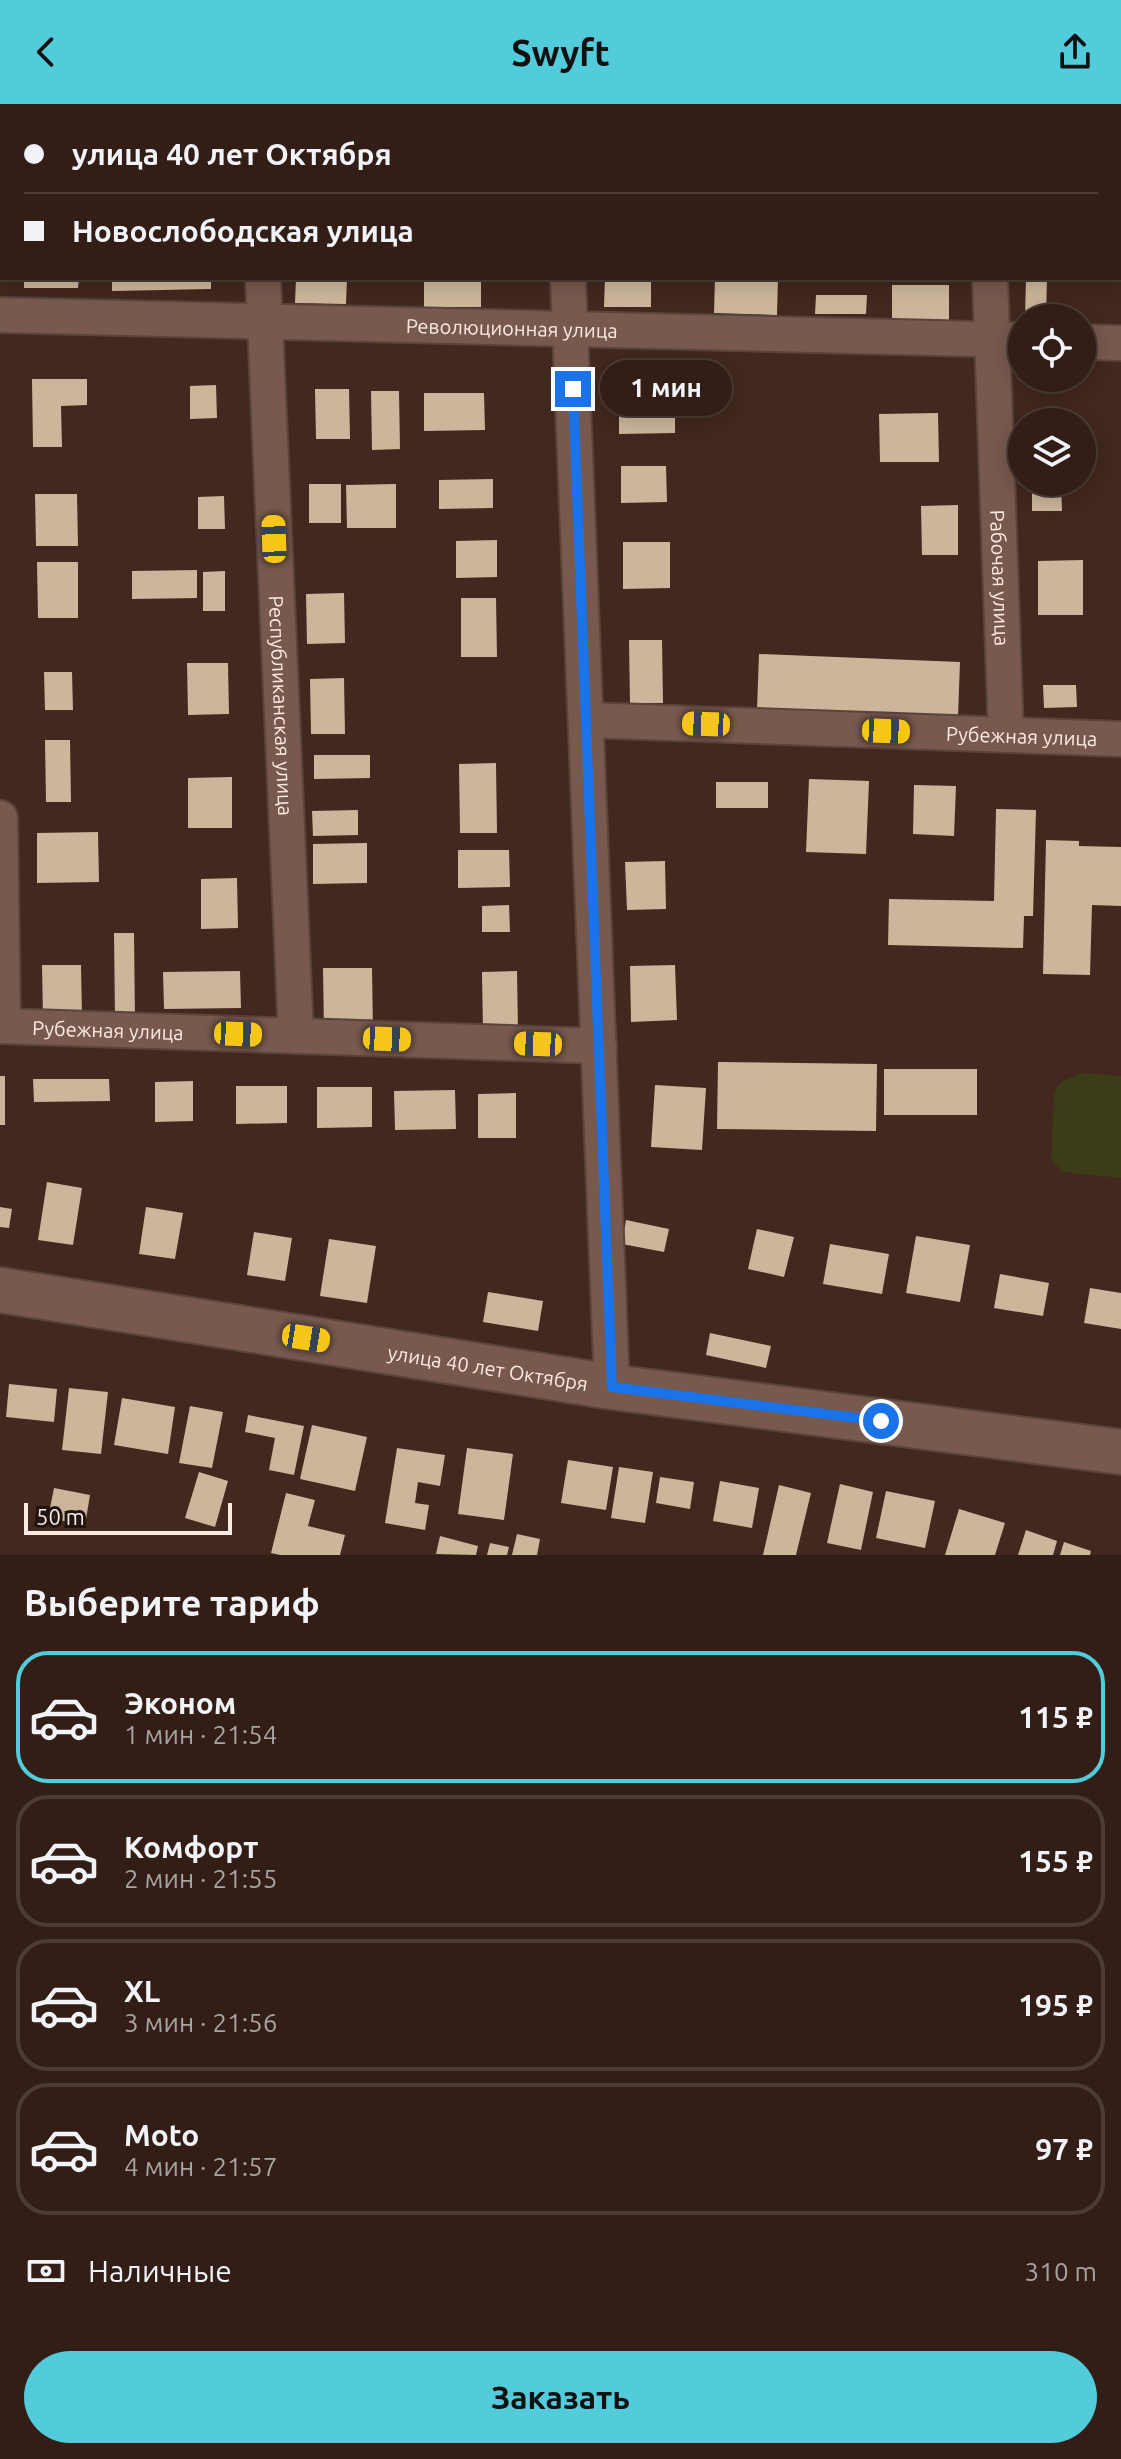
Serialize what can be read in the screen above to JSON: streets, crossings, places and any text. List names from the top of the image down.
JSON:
{
  "streets": {
    "street": [
      "Революционная улица",
      "Рабочая улица",
      "Республиканская улица",
      "Рубежная улица",
      "улица 40 лет Октября"
    ]
  },
  "crossings": [
    ["Революционная улица", "Рабочая улица"],
    ["Революционная улица", "Республиканская улица"],
    ["Рабочая улица", "Рубежная улица"],
    ["Республиканская улица", "Рубежная улица"]
  ],
  "scale_bar": "50 m",
  "page": {
    "header": "Swyft",
    "banner": ["улица 40 лет Октября", "Новослободская улица"],
    "bubble": "1 мин",
    "scale": "50 m",
    "heading": "Выберите тариф",
    "list": [
      {
        "name": "Эконом",
        "note": "1 мин · 21:54",
        "value": "115 ₽"
      },
      {
        "name": "Комфорт",
        "note": "2 мин · 21:55",
        "value": "155 ₽"
      },
      {
        "name": "XL",
        "note": "3 мин · 21:56",
        "value": "195 ₽"
      },
      {
        "name": "Moto",
        "note": "4 мин · 21:57",
        "value": "97 ₽"
      }
    ],
    "pay": ["Наличные", "310 m"],
    "buttons": "Заказать"
  }
}
